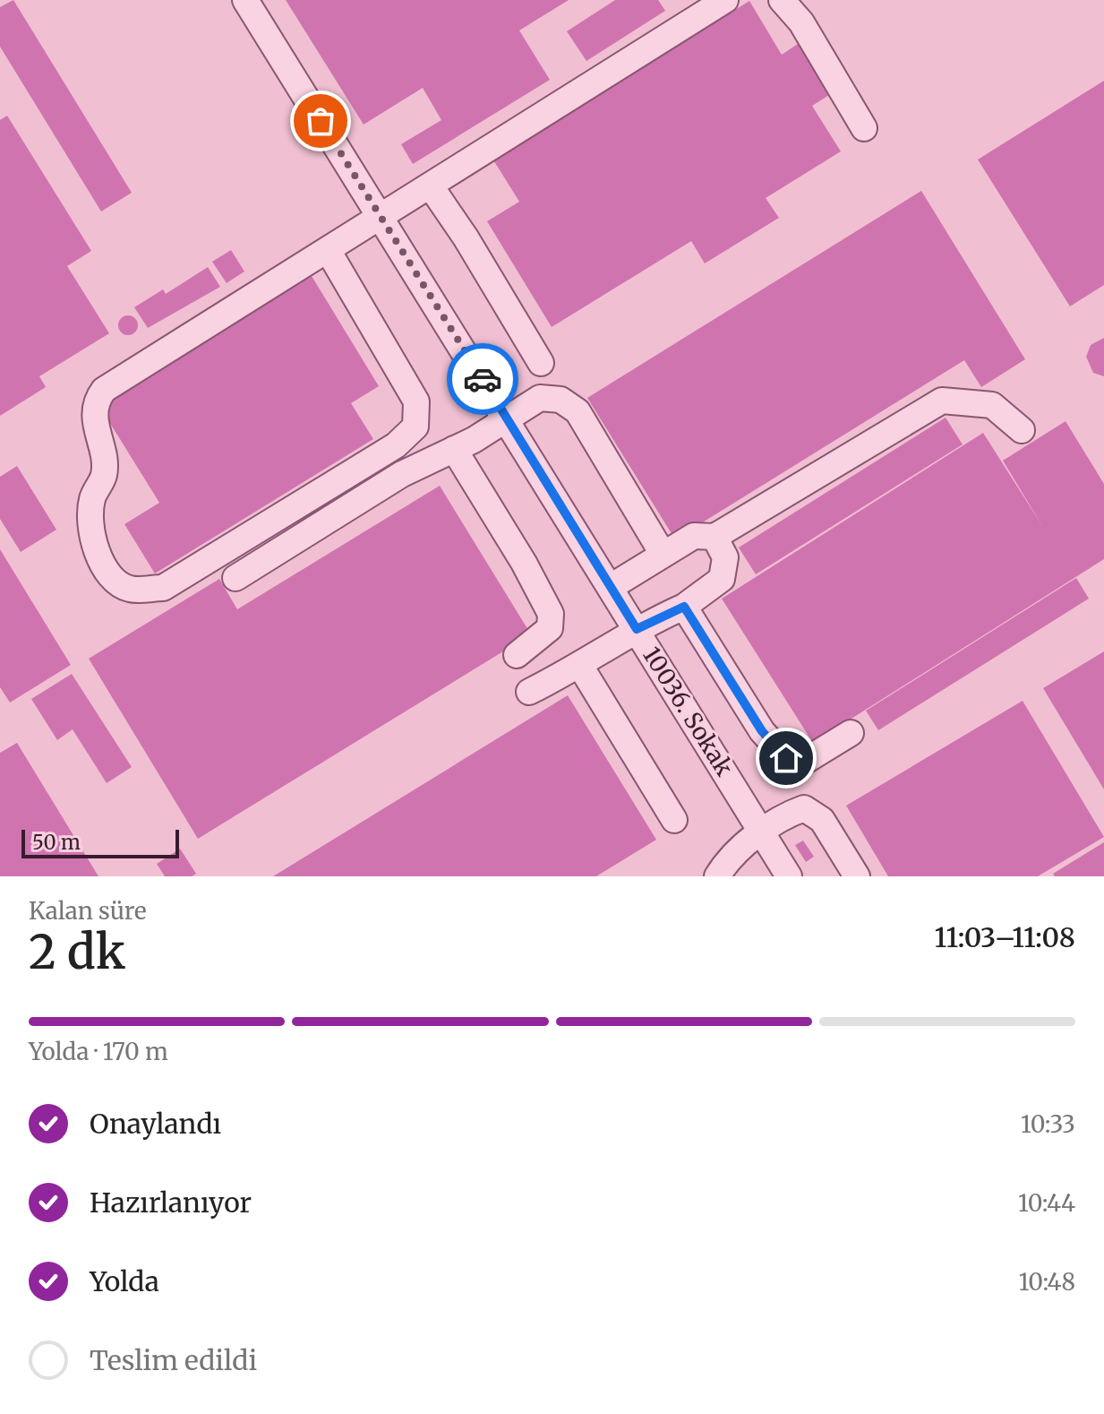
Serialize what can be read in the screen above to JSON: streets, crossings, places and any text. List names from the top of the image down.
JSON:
{
  "streets": {
    "street": ["10036. Sokak"]
  },
  "scale_bar": "50 m",
  "page": {
    "scale": "50 m",
    "heading": ["2 dk", "Kalan süre", "11:03–11:08"],
    "bar": "Yolda · 170 m",
    "list": [
      ["Onaylandı", "10:33"],
      ["Hazırlanıyor", "10:44"],
      ["Yolda", "10:48"],
      "Teslim edildi"
    ]
  }
}
